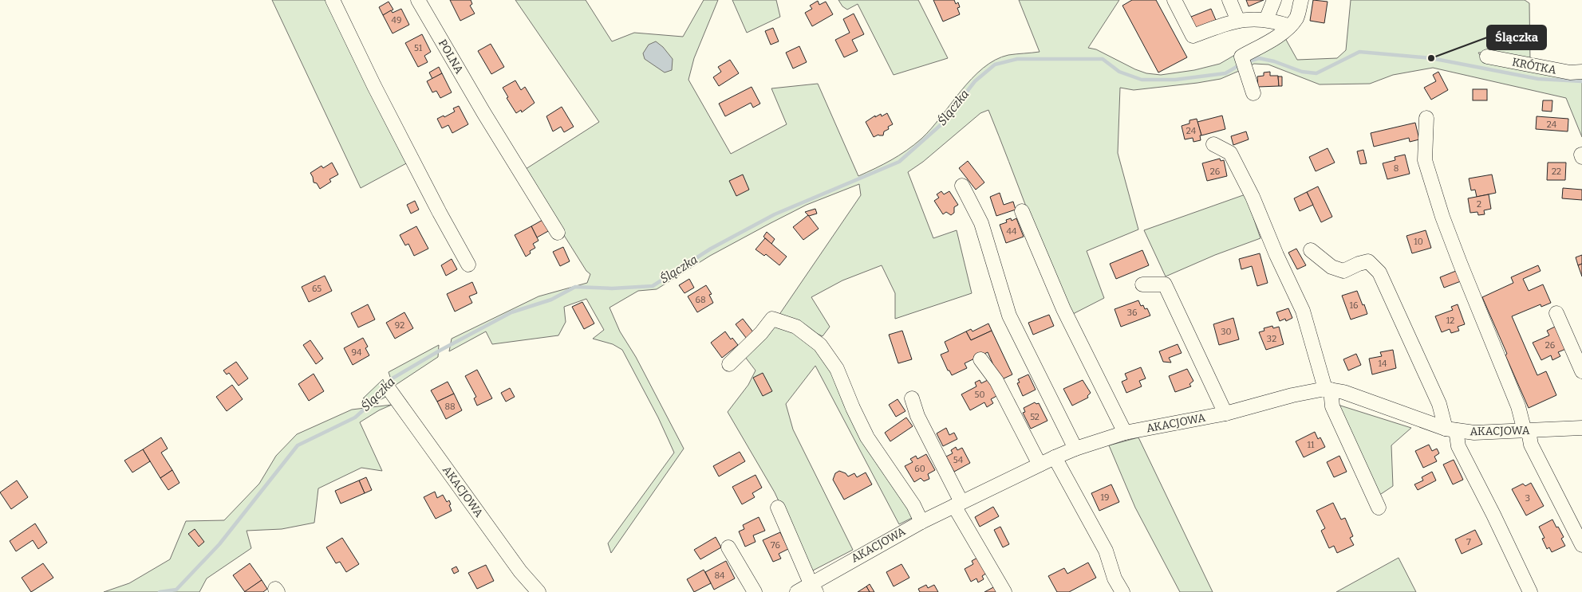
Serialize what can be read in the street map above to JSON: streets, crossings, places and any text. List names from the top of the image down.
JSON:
{
  "streets": {
    "street": ["POLNA", "KRÓTKA", "AKACJOWA"]
  },
  "water": ["Ślączka"],
  "places": ["Ślączka"],
  "house_numbers": [
    "49",
    "51",
    "24",
    "24",
    "8",
    "26",
    "22",
    "2",
    "44",
    "10",
    "65",
    "68",
    "16",
    "36",
    "12",
    "92",
    "30",
    "32",
    "26",
    "94",
    "14",
    "50",
    "88",
    "52",
    "11",
    "54",
    "60",
    "19",
    "3",
    "7",
    "76",
    "84"
  ]
}
